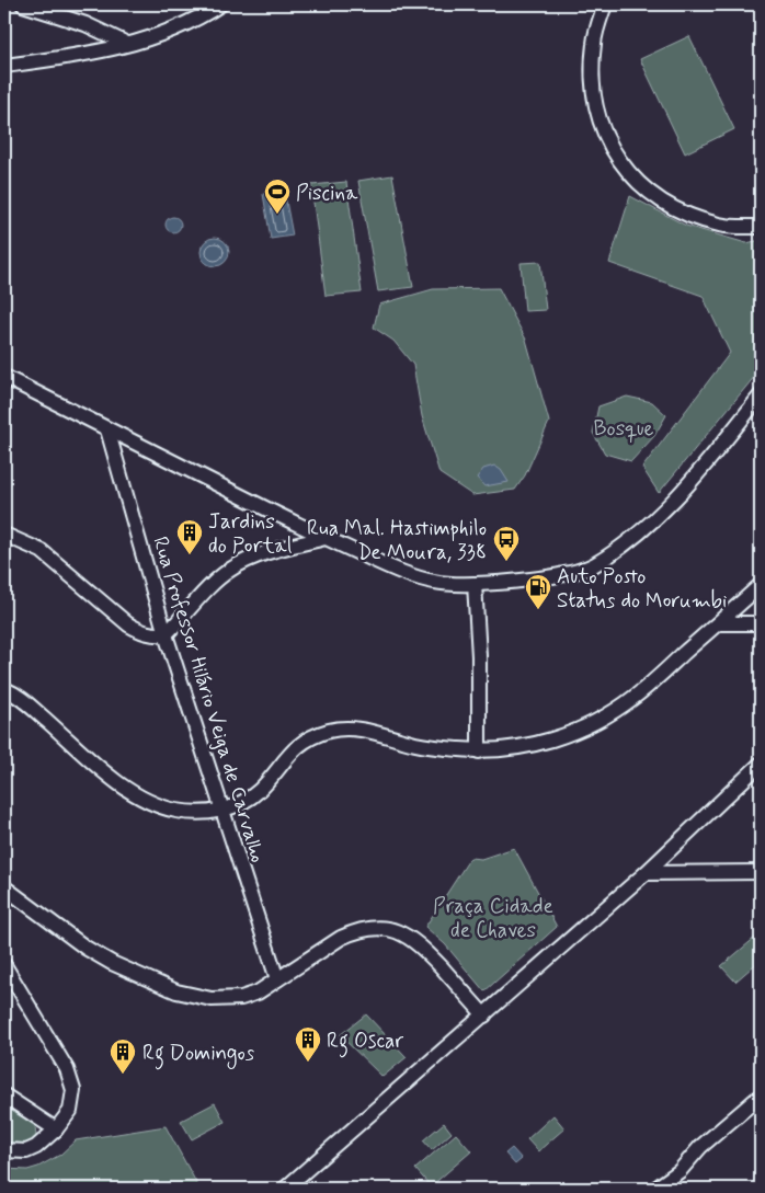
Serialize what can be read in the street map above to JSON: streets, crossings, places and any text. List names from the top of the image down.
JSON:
{
  "streets": {
    "street": ["Rua Professor Hilário Veiga de Carvalho"]
  },
  "parks": ["Bosque", "Praça Cidade de Chaves"],
  "places": {
    "sports": ["Piscina"],
    "building": ["Jardins do Portal", "Rg Oscar", "Rg Domingos"],
    "bus stop": ["Rua Mal. Hastimphilo De Moura, 338"],
    "fuel station": ["Auto Posto Status do Morumbi"]
  }
}
